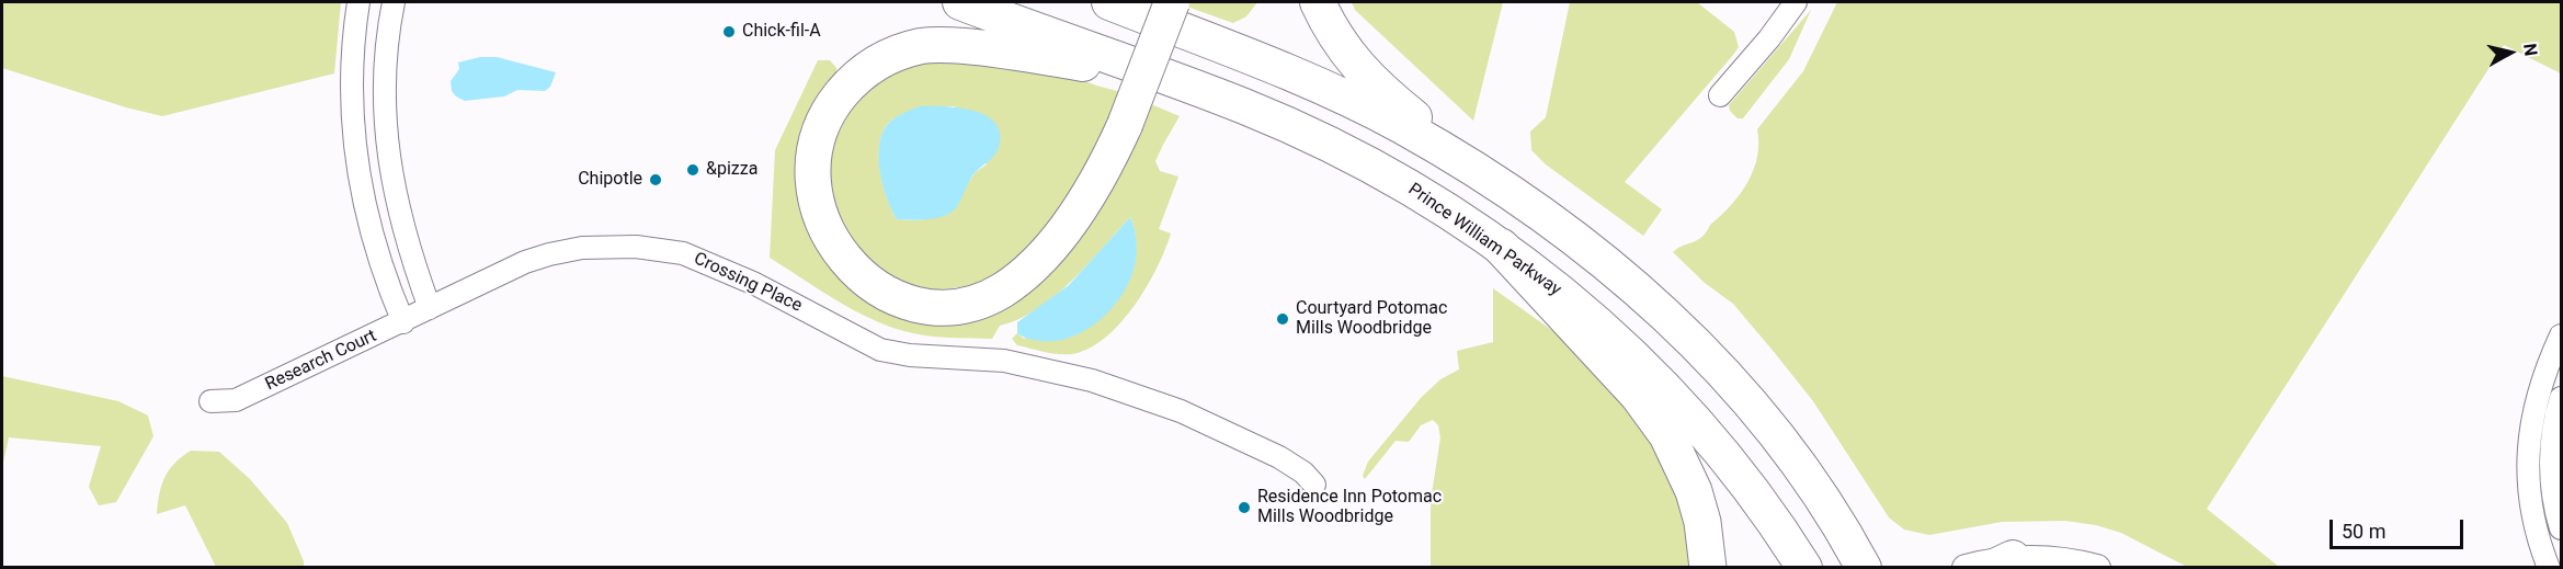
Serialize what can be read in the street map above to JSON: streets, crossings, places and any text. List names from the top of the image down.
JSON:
{
  "streets": {
    "highway": ["Prince William Parkway"],
    "street": ["Crossing Place", "Research Court"]
  },
  "crossings": [
    ["Crossing Place", "Research Court"]
  ],
  "places": [
    "Chick-fil-A",
    "&pizza",
    "Chipotle",
    "Courtyard Potomac Mills Woodbridge",
    "Residence Inn Potomac Mills Woodbridge"
  ],
  "scale_bar": "50 m",
  "north": "right"
}
